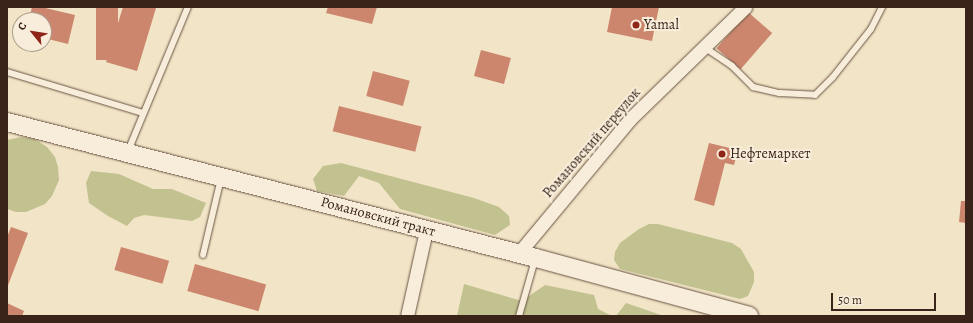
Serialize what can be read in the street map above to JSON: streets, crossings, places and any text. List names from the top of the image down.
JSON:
{
  "streets": {
    "main road": ["Романовский тракт"],
    "street": ["Романовский переулок"]
  },
  "crossings": [
    ["Романовский переулок", "Романовский тракт"]
  ],
  "places": ["Yamal", "Нефтемаркет"],
  "scale_bar": "50 m",
  "north": "top left"
}
